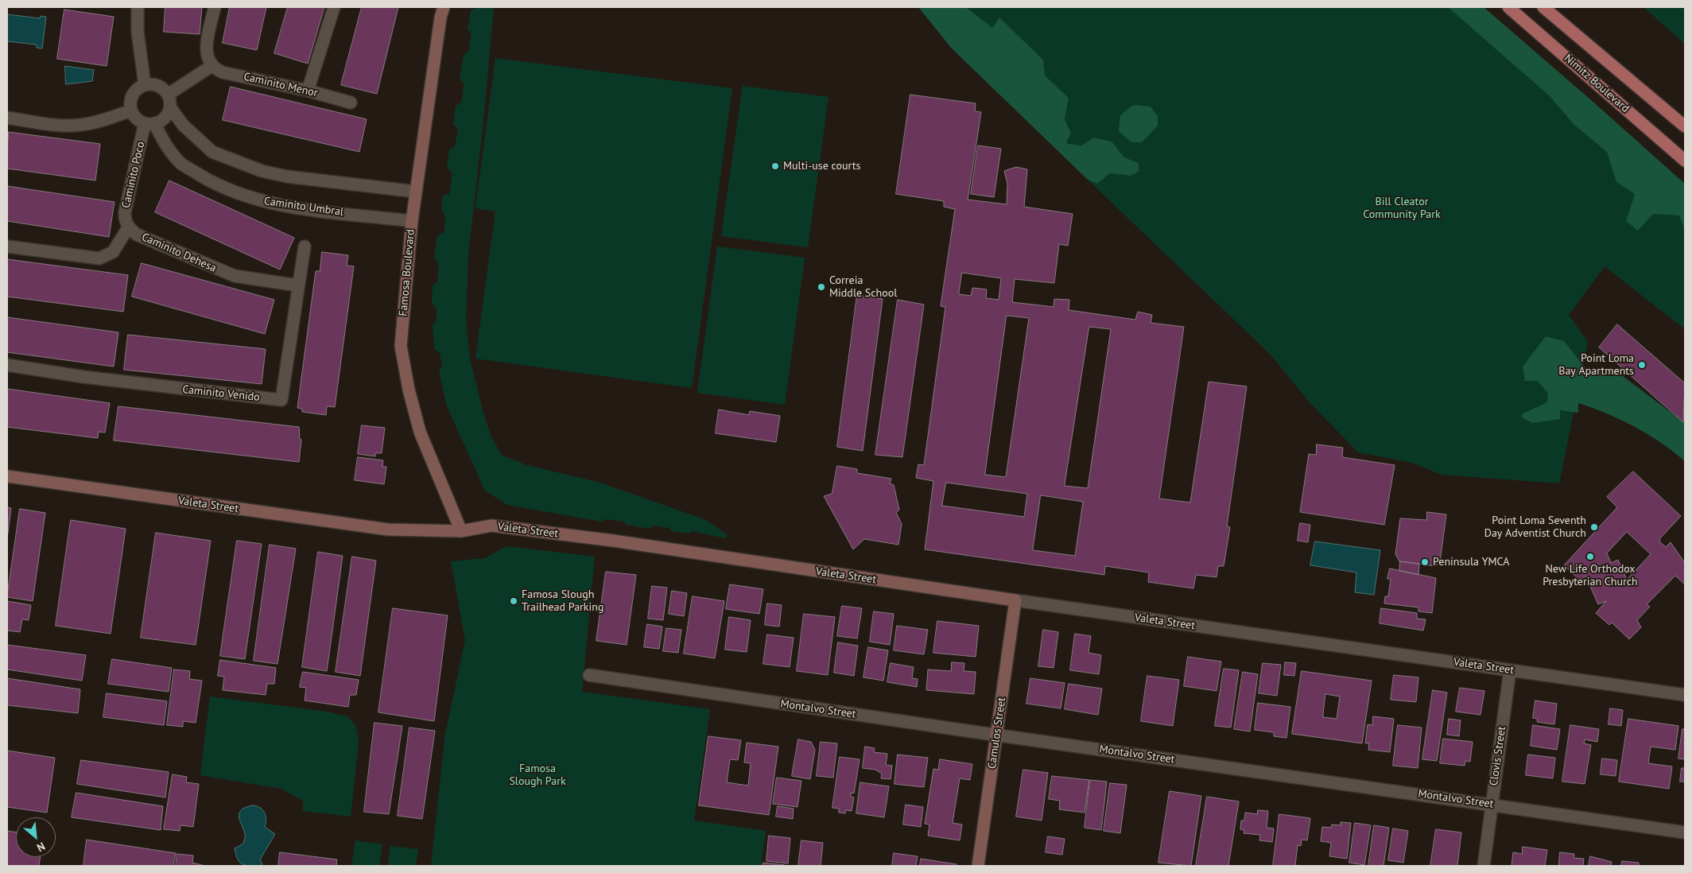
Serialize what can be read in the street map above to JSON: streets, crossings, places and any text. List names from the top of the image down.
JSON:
{
  "streets": {
    "main road": ["Nimitz Boulevard"],
    "street": [
      "Caminito Menor",
      "Caminito Poco",
      "Caminito Umbral",
      "Caminito Dehesa",
      "Famosa Boulevard",
      "Caminito Venido",
      "Valeta Street",
      "Montalvo Street",
      "Camulos Street",
      "Clovis Street"
    ]
  },
  "crossings": [
    ["Caminito Poco", "Caminito Umbral"],
    ["Caminito Poco", "Caminito Dehesa"],
    ["Caminito Umbral", "Famosa Boulevard"],
    ["Caminito Dehesa", "Caminito Venido"],
    ["Famosa Boulevard", "Valeta Street"],
    ["Valeta Street", "Camulos Street"],
    ["Valeta Street", "Clovis Street"],
    ["Montalvo Street", "Camulos Street"],
    ["Montalvo Street", "Clovis Street"]
  ],
  "parks": ["Bill Cleator Community Park", "Famosa Slough Park"],
  "places": [
    "Multi-use courts",
    "Correia Middle School",
    "Point Loma Bay Apartments",
    "Point Loma Seventh Day Adventist Church",
    "New Life Orthodox Presbyterian Church",
    "Peninsula YMCA",
    "Famosa Slough Trailhead Parking"
  ],
  "north": "bottom right"
}
